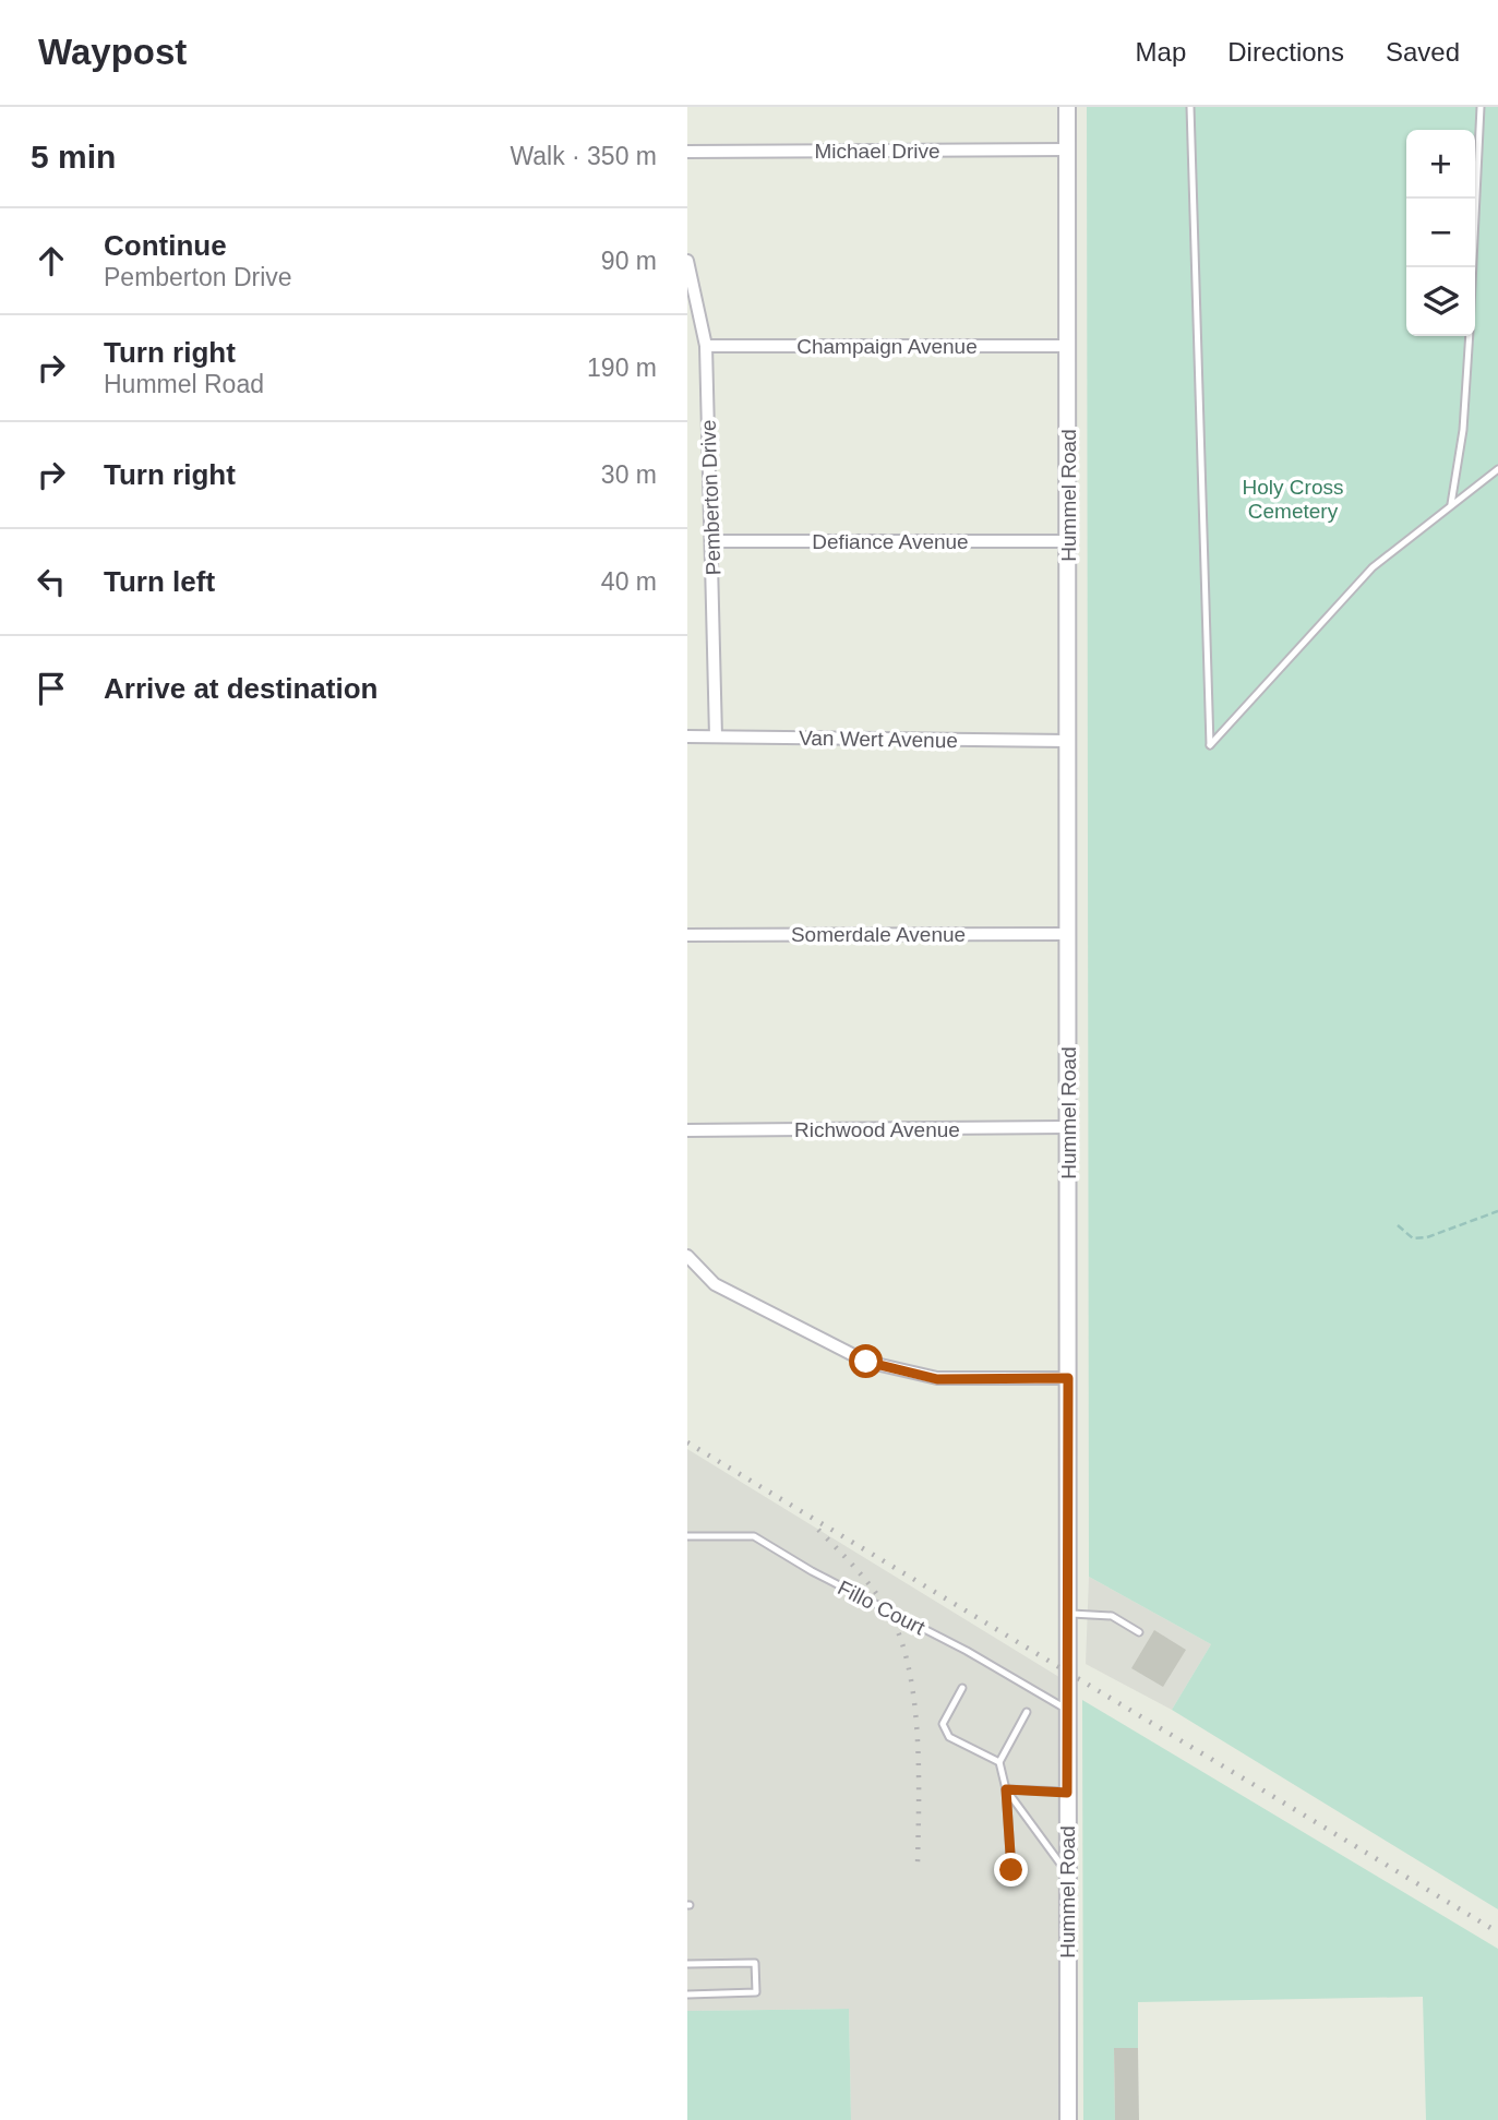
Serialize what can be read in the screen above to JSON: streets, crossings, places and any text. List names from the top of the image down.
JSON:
{
  "streets": {
    "street": [
      "Michael Drive",
      "Champaign Avenue",
      "Hummel Road",
      "Pemberton Drive",
      "Defiance Avenue",
      "Van Wert Avenue",
      "Somerdale Avenue",
      "Richwood Avenue"
    ],
    "lane": ["Fillo Court"]
  },
  "crossings": [
    ["Michael Drive", "Hummel Road"],
    ["Champaign Avenue", "Hummel Road"],
    ["Champaign Avenue", "Pemberton Drive"],
    ["Hummel Road", "Defiance Avenue"],
    ["Hummel Road", "Van Wert Avenue"],
    ["Hummel Road", "Somerdale Avenue"],
    ["Hummel Road", "Richwood Avenue"],
    ["Hummel Road", "Fillo Court"],
    ["Pemberton Drive", "Defiance Avenue"],
    ["Pemberton Drive", "Van Wert Avenue"]
  ],
  "parks": ["Holy Cross Cemetery"],
  "page": {
    "header": "Waypost",
    "nav": ["Map", "Directions", "Saved"],
    "heading": ["5 min", "Walk · 350 m"],
    "map_buttons": ["+", "−"],
    "list": [
      ["Continue", "Pemberton Drive", "90 m"],
      ["Turn right", "Hummel Road", "190 m"],
      ["Turn right", "30 m"],
      ["Turn left", "40 m"],
      "Arrive at destination"
    ]
  }
}
